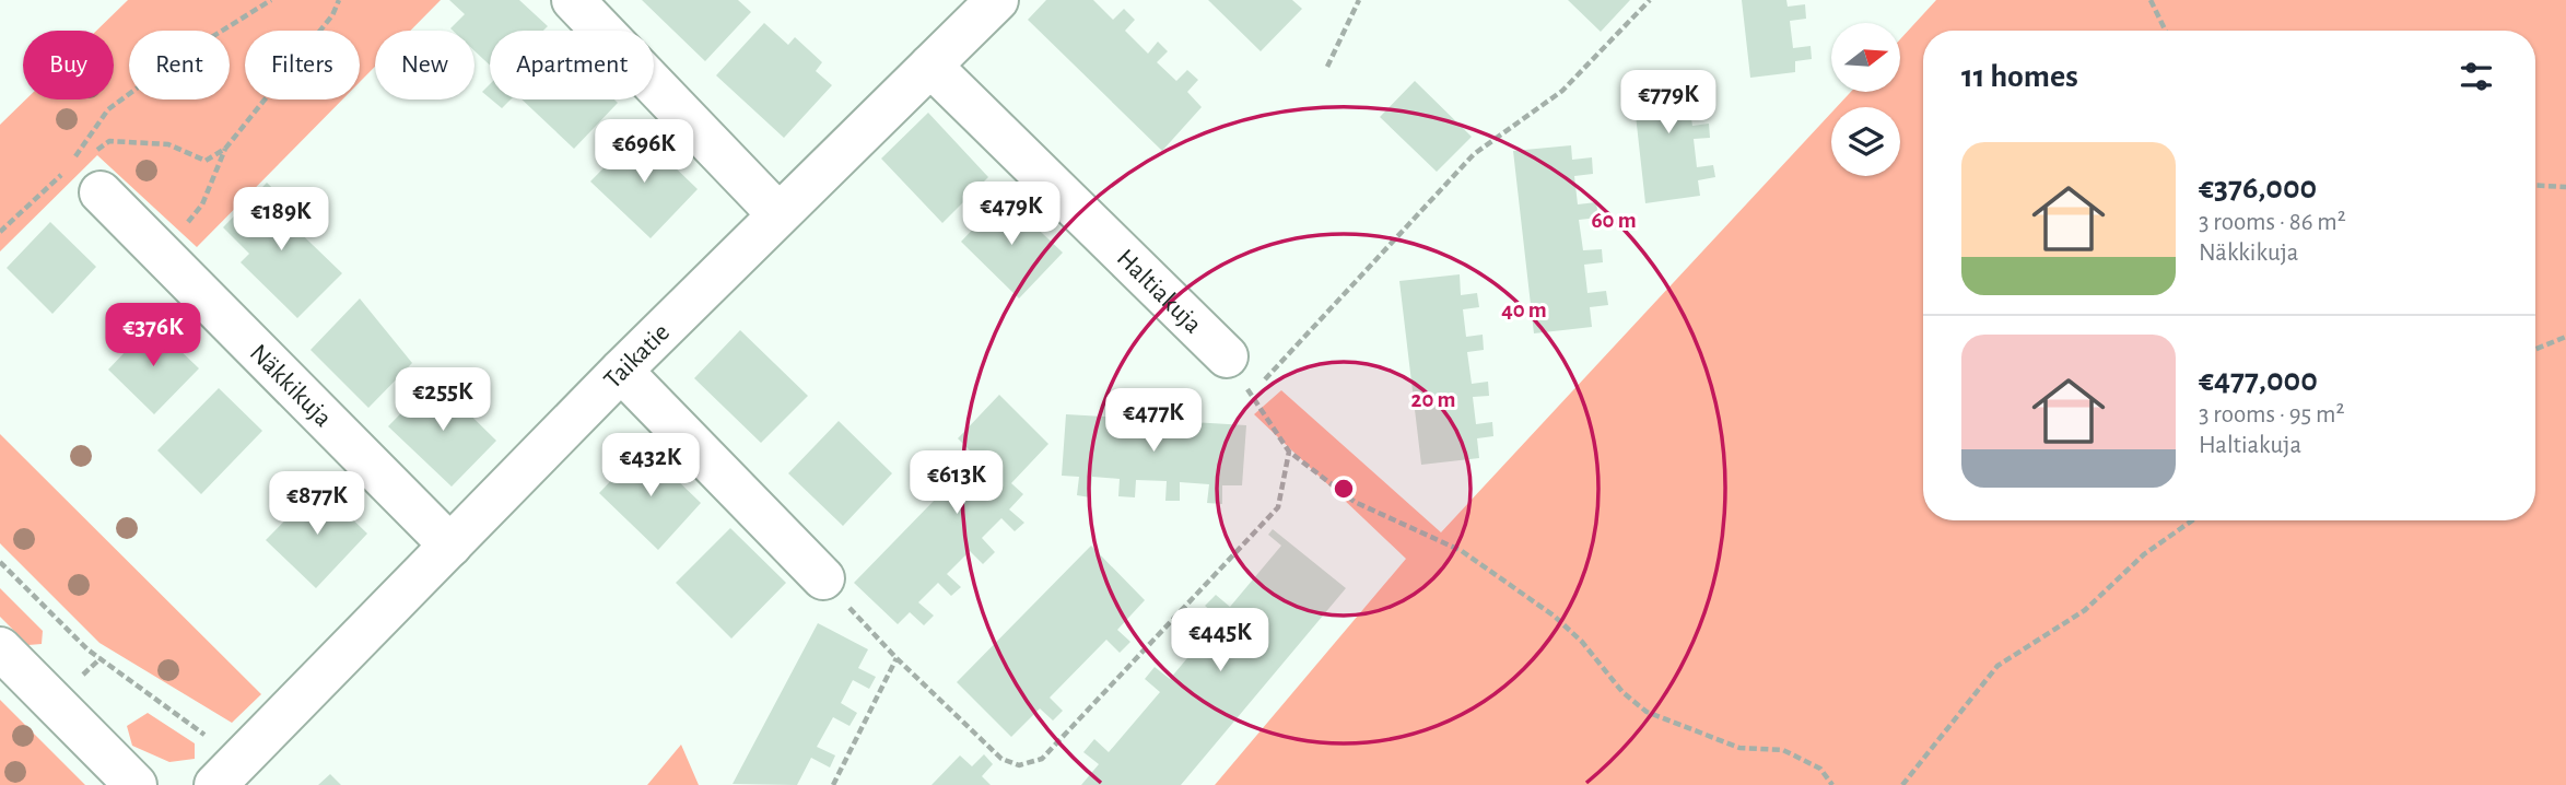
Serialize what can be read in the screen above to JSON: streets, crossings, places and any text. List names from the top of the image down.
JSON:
{
  "streets": {
    "street": ["Haltiakuja", "Taikatie", "Näkkikuja"]
  },
  "crossings": [
    ["Haltiakuja", "Taikatie"],
    ["Taikatie", "Näkkikuja"]
  ],
  "north": "right",
  "page": {
    "chip": [
      "Buy",
      "Rent",
      "Filters",
      "New",
      "Apartment"
    ],
    "heading": "11 homes",
    "price": [
      "€779K",
      "€696K",
      "€479K",
      "€189K",
      "€376K",
      "€255K",
      "€477K",
      "€432K",
      "€613K",
      "€877K",
      "€445K"
    ],
    "list": [
      {
        "name": "€376,000",
        "note": "3 rooms · 86 m² · Näkkikuja"
      },
      {
        "name": "€477,000",
        "note": "3 rooms · 95 m² · Haltiakuja"
      }
    ]
  },
  "rings": ["60 m", "40 m", "20 m"]
}
